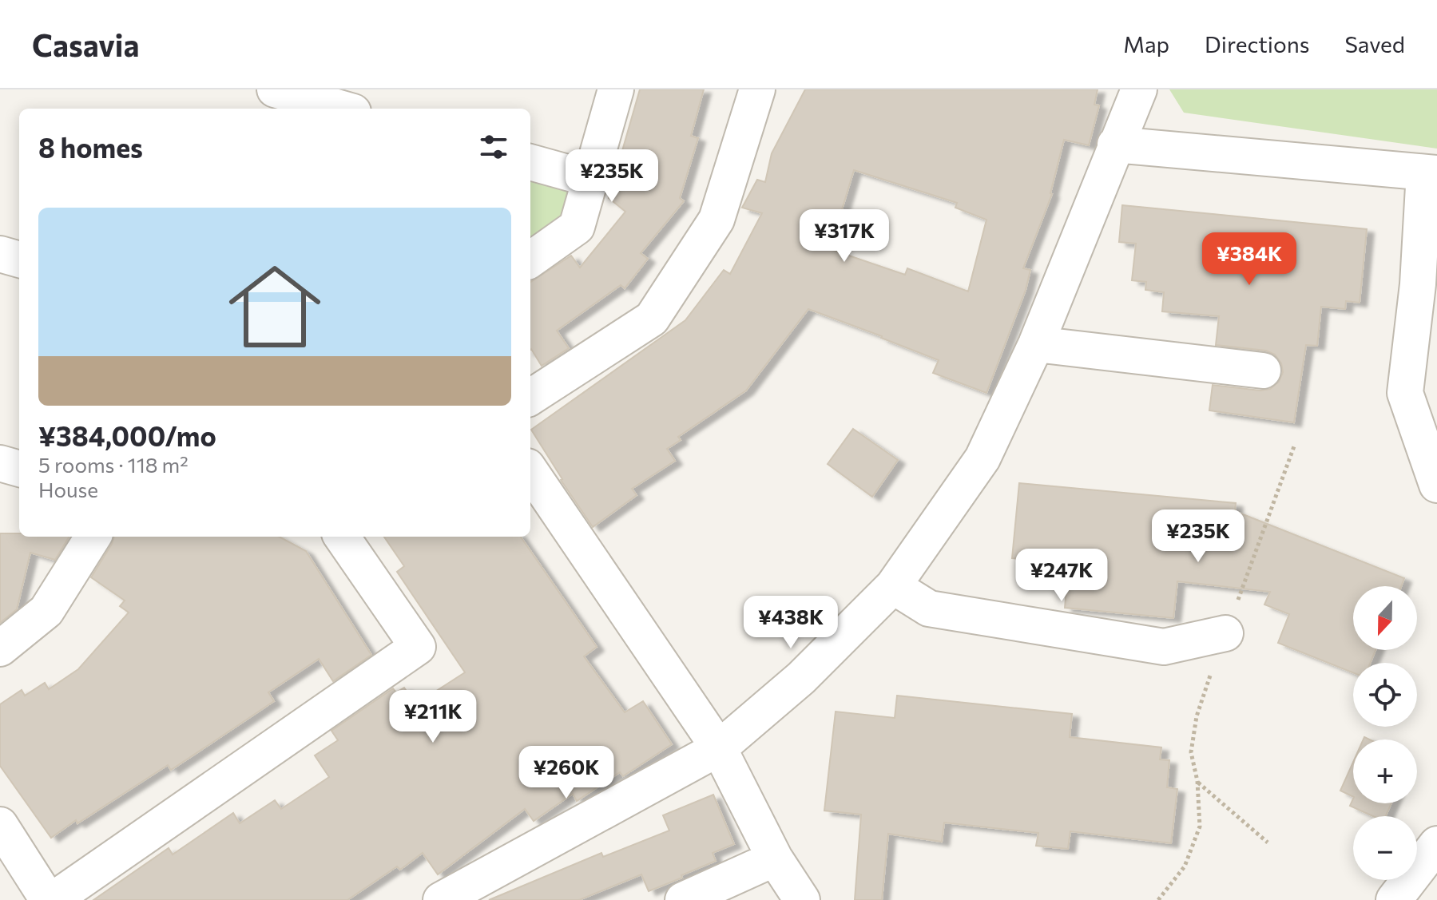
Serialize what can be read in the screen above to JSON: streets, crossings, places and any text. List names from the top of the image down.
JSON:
{
  "north": "bottom",
  "page": {
    "header": "Casavia",
    "nav": ["Map", "Directions", "Saved"],
    "heading": "8 homes",
    "price": [
      "¥235K",
      "¥317K",
      "¥384K",
      "¥235K",
      "¥247K",
      "¥438K",
      "¥211K",
      "¥260K"
    ],
    "list": [
      {
        "name": "¥384,000/mo",
        "note": "5 rooms · 118 m² · House"
      }
    ],
    "map_buttons": ["+", "−"]
  }
}
